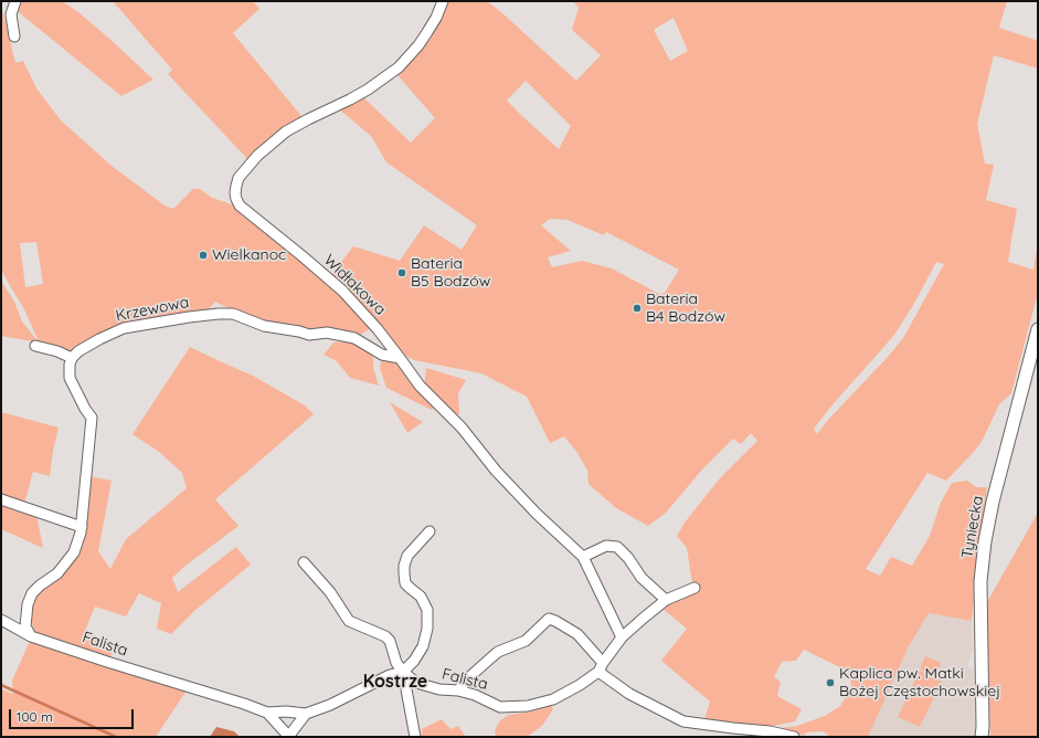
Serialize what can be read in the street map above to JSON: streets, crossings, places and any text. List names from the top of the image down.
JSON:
{
  "streets": {
    "street": [
      "Widłakowa",
      "Krzewowa",
      "Tyniecka",
      "Falista"
    ]
  },
  "crossings": [
    ["Widłakowa", "Krzewowa"],
    ["Widłakowa", "Falista"]
  ],
  "districts": ["Kostrze"],
  "places": [
    "Wielkanoc",
    "Bateria B5 Bodzów",
    "Bateria B4 Bodzów",
    "Kaplica pw. Matki Bożej Częstochowskiej"
  ],
  "scale_bar": "100 m"
}
